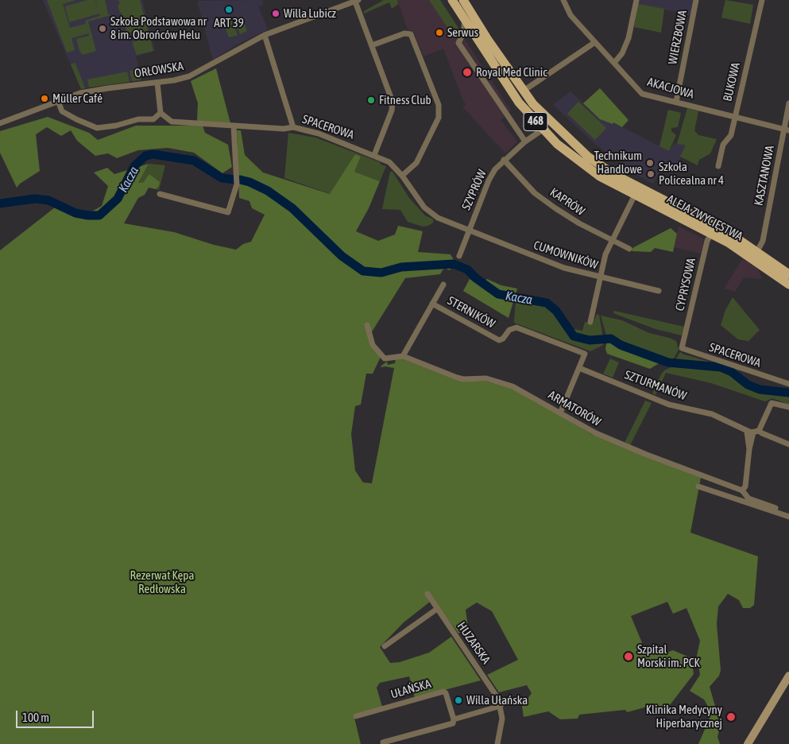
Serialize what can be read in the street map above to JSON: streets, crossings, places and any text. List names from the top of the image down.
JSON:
{
  "streets": {
    "main road": ["468", "ALEJA ZWYCIĘSTWA"],
    "street": [
      "WIERZBOWA",
      "ORŁOWSKA",
      "BUKOWA",
      "AKACJOWA",
      "SPACEROWA",
      "KASZTANOWA",
      "SZYPRÓW",
      "KAPRÓW",
      "CUMOWNIKÓW",
      "CYPRYSOWA",
      "STERNIKÓW",
      "SZTURMANÓW",
      "ARMATORÓW",
      "HUZARSKA",
      "UŁAŃSKA"
    ]
  },
  "crossings": [
    ["WIERZBOWA", "AKACJOWA"],
    ["BUKOWA", "AKACJOWA"],
    ["AKACJOWA", "KASZTANOWA"],
    ["SPACEROWA", "SZYPRÓW"],
    ["SPACEROWA", "CUMOWNIKÓW"],
    ["SPACEROWA", "CYPRYSOWA"],
    ["KASZTANOWA", "ALEJA ZWYCIĘSTWA"],
    ["SZYPRÓW", "KAPRÓW"],
    ["SZYPRÓW", "ALEJA ZWYCIĘSTWA"],
    ["SZYPRÓW", "CUMOWNIKÓW"],
    ["ALEJA ZWYCIĘSTWA", "CYPRYSOWA"],
    ["STERNIKÓW", "SZTURMANÓW"]
  ],
  "water": ["Kacza"],
  "parks": ["Rezerwat Kępa Redłowska"],
  "places": [
    "ART 39",
    "Willa Lubicz",
    "Szkoła Podstawowa nr 8 im. Obrońców Helu",
    "Serwus",
    "Royal Med Clinic",
    "Müller Café",
    "Fitness Club",
    "Technikum Handlowe",
    "Szkoła Policealna nr 4",
    "Szpital Morski im. PCK",
    "Willa Ułańska",
    "Klinika Medycyny Hiperbarycznej"
  ],
  "scale_bar": "100 m"
}
